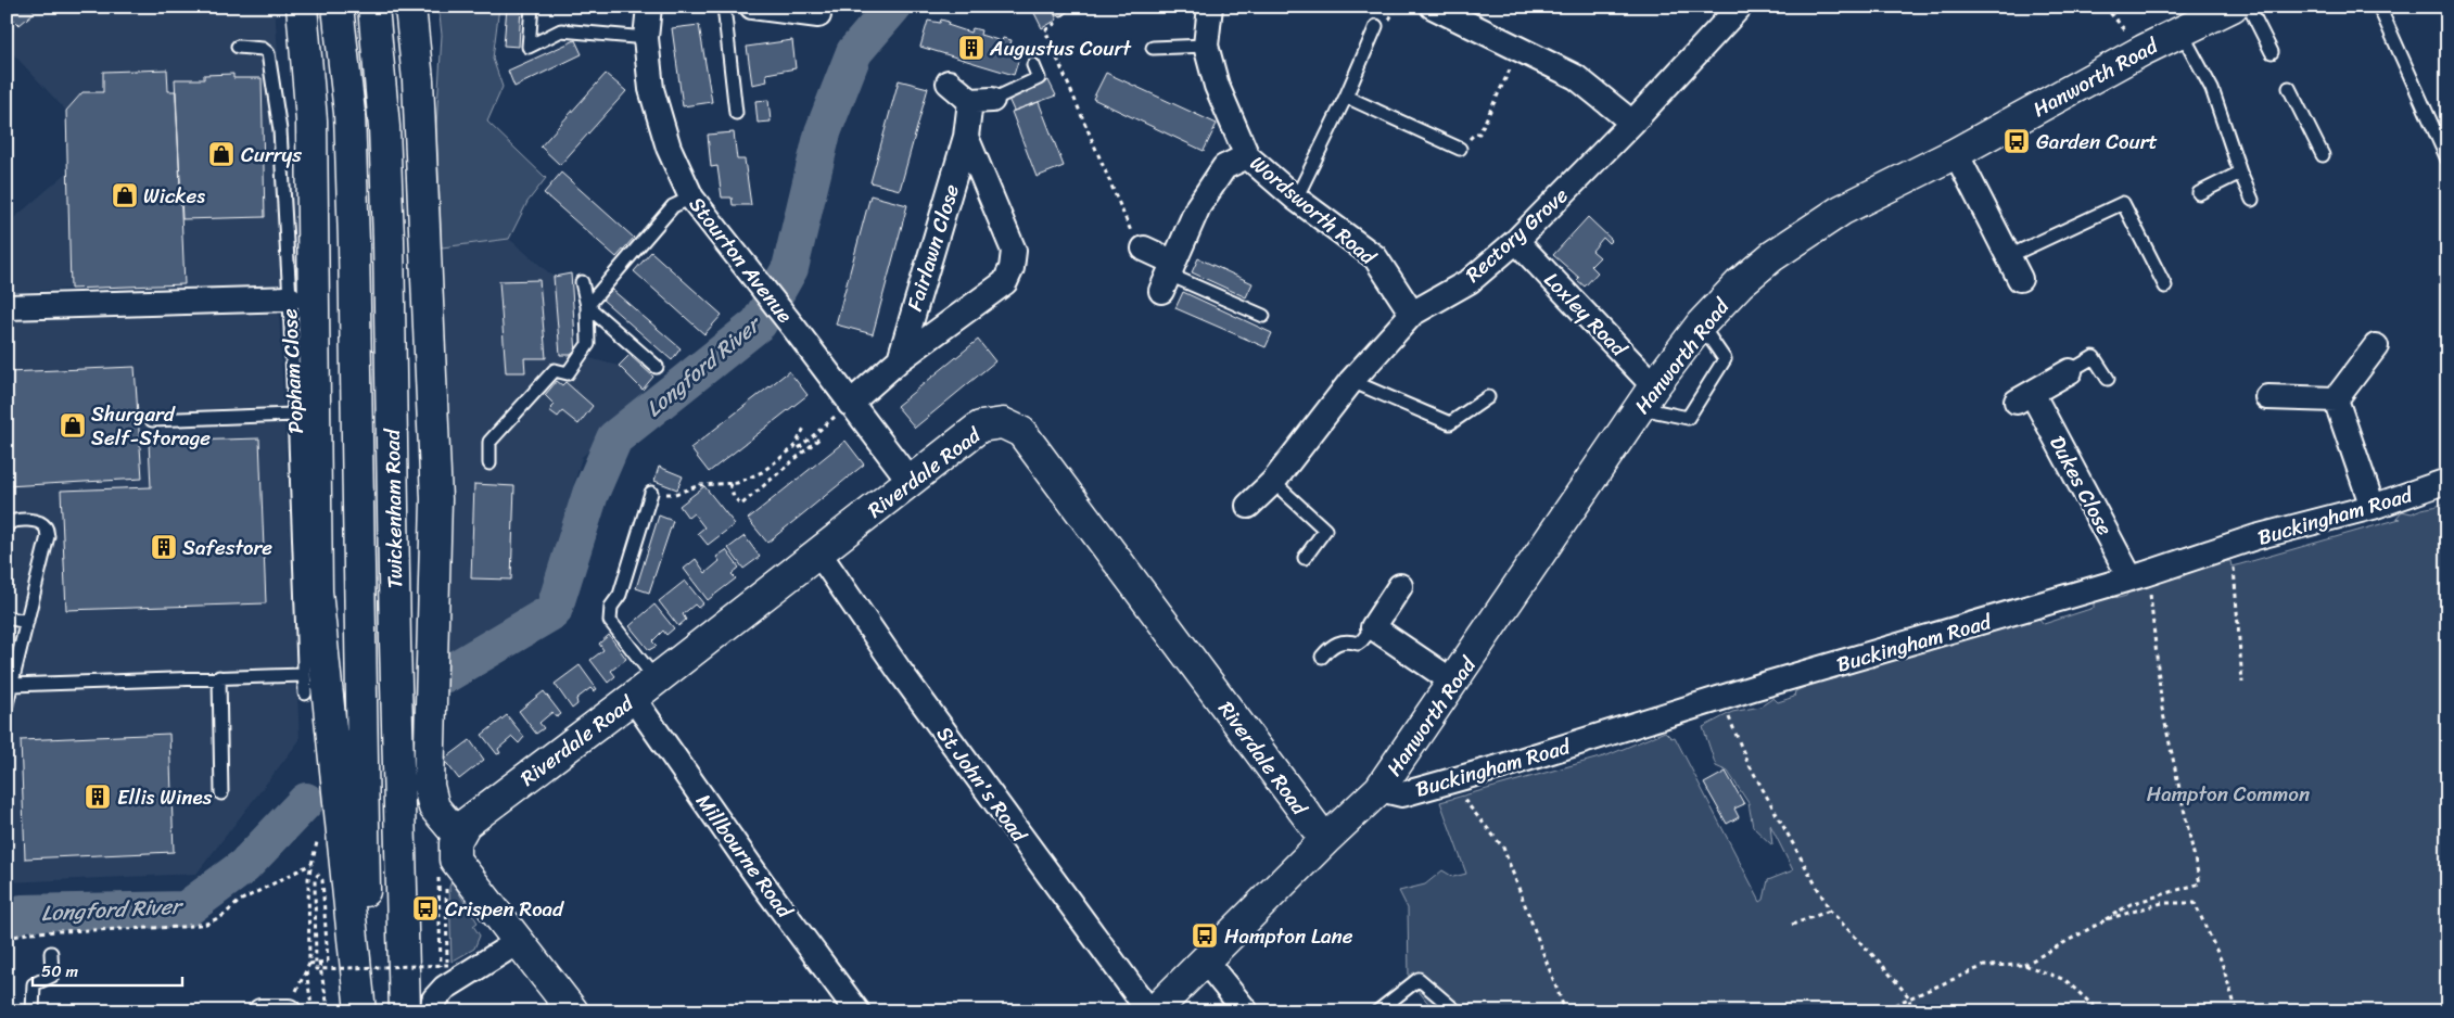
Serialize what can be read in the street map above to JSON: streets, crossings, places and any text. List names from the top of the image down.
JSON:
{
  "streets": {
    "main road": ["Hanworth Road", "Riverdale Road", "Twickenham Road"],
    "street": [
      "Wordsworth Road",
      "Rectory Grove",
      "Fairlawn Close",
      "Stourton Avenue",
      "Loxley Road",
      "Popham Close",
      "Dukes Close",
      "Buckingham Road",
      "St John's Road",
      "Millbourne Road"
    ]
  },
  "crossings": [
    ["Hanworth Road", "Loxley Road"],
    ["Hanworth Road", "Buckingham Road"],
    ["Wordsworth Road", "Rectory Grove"],
    ["Rectory Grove", "Loxley Road"],
    ["Fairlawn Close", "Stourton Avenue"],
    ["Stourton Avenue", "Riverdale Road"],
    ["Riverdale Road", "St John's Road"],
    ["Riverdale Road", "Millbourne Road"],
    ["Dukes Close", "Buckingham Road"]
  ],
  "water": ["Longford River"],
  "parks": ["Hampton Common"],
  "places": {
    "building": ["Augustus Court", "Safestore", "Ellis Wines"],
    "bus stop": ["Garden Court", "Crispen Road", "Hampton Lane"],
    "shop": ["Currys", "Wickes", "Shurgard Self-Storage"]
  },
  "scale_bar": "50 m"
}
